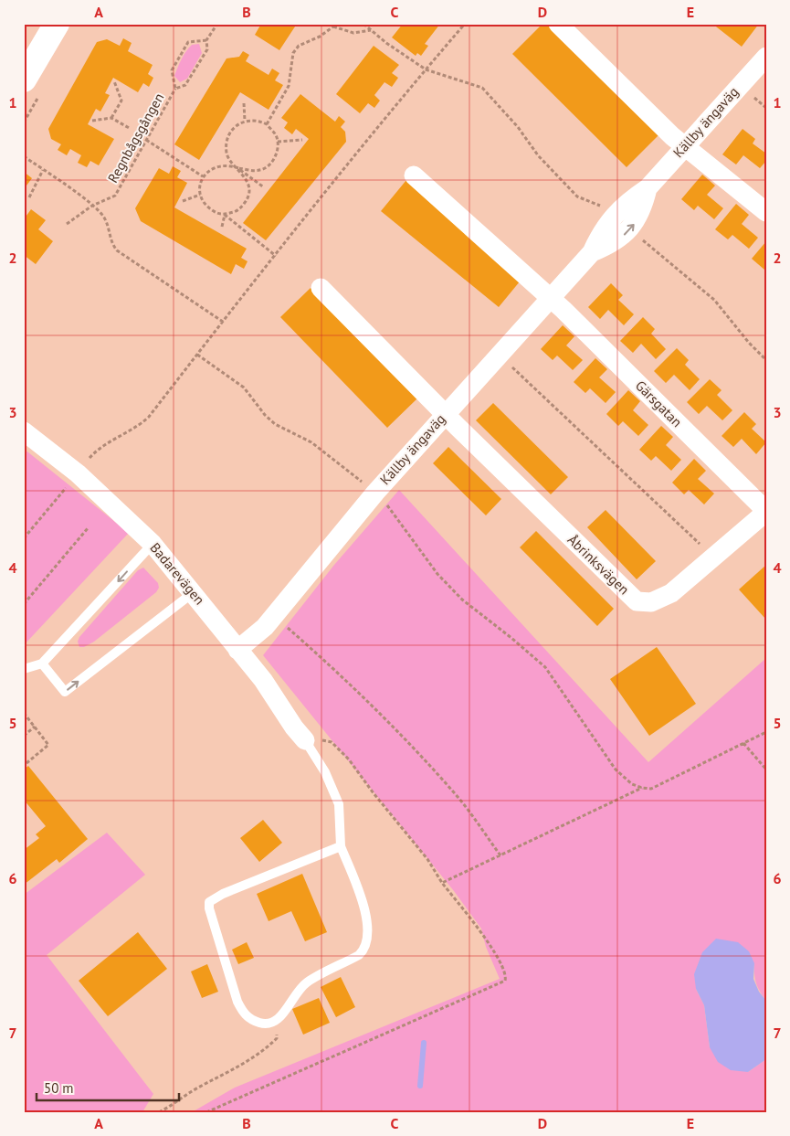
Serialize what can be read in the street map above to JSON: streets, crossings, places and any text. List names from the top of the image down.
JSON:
{
  "streets": {
    "street": [
      "Källby ängaväg",
      "Gärsgatan",
      "Åbrinksvägen",
      "Badarevägen"
    ],
    "path": ["Regnbågsgången"]
  },
  "crossings": [
    ["Källby ängaväg", "Gärsgatan"],
    ["Källby ängaväg", "Åbrinksvägen"],
    ["Källby ängaväg", "Badarevägen"],
    ["Gärsgatan", "Åbrinksvägen"]
  ],
  "scale_bar": "50 m",
  "grid": {
    "columns": [
      "A",
      "B",
      "C",
      "D",
      "E"
    ],
    "rows": [
      "1",
      "2",
      "3",
      "4",
      "5",
      "6",
      "7"
    ]
  }
}
